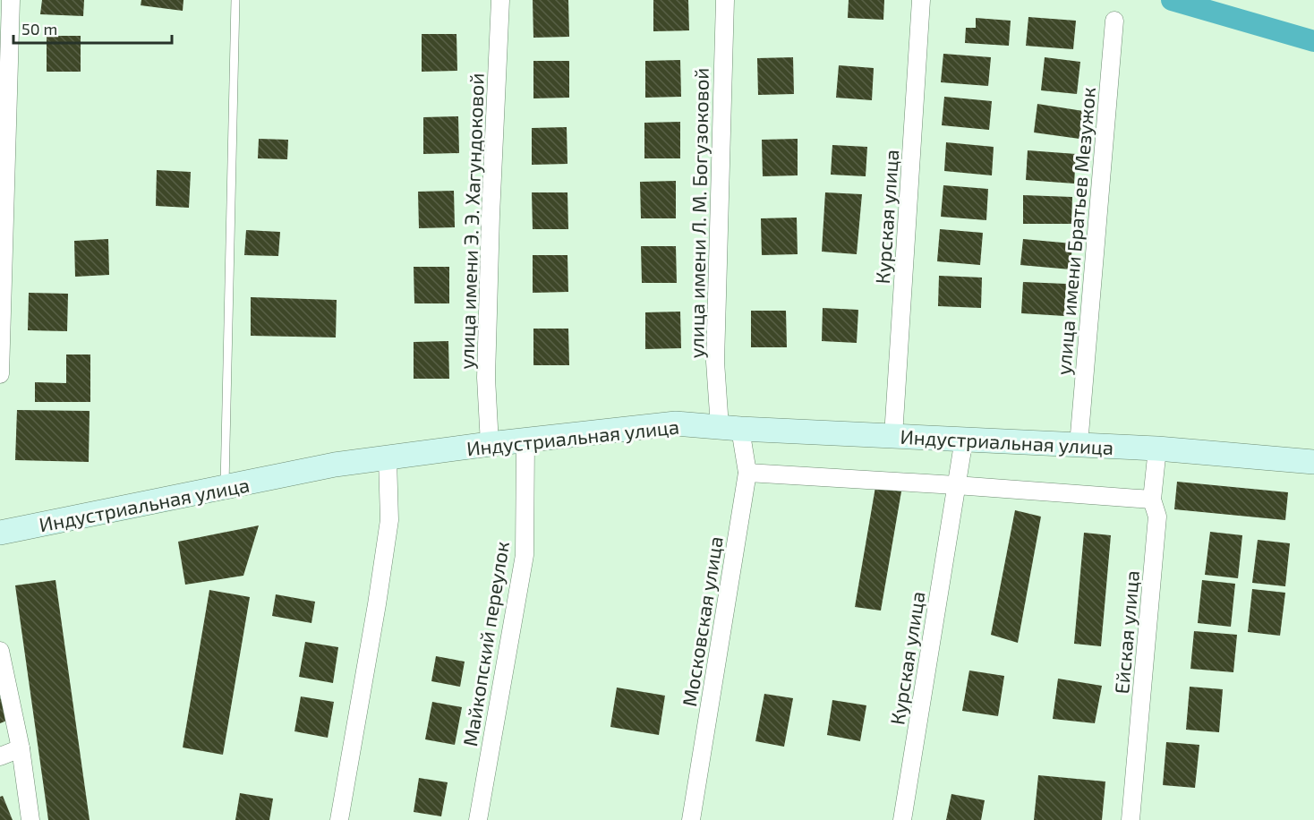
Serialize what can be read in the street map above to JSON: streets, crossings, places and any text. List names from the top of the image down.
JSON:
{
  "streets": {
    "street": [
      "улица имени Л. М. Богузоковой",
      "Курская улица",
      "улица имени Э. Э. Хагундоковой",
      "улица имени Братьев Мезужок",
      "Индустриальная улица",
      "Московская улица",
      "Ейская улица",
      "Майкопский переулок"
    ]
  },
  "crossings": [
    ["улица имени Л. М. Богузоковой", "Индустриальная улица"],
    ["улица имени Л. М. Богузоковой", "Московская улица"],
    ["Курская улица", "Индустриальная улица"],
    ["улица имени Э. Э. Хагундоковой", "Индустриальная улица"],
    ["улица имени Братьев Мезужок", "Индустриальная улица"],
    ["Индустриальная улица", "Московская улица"],
    ["Индустриальная улица", "Ейская улица"],
    ["Индустриальная улица", "Майкопский переулок"]
  ],
  "scale_bar": "50 m"
}
